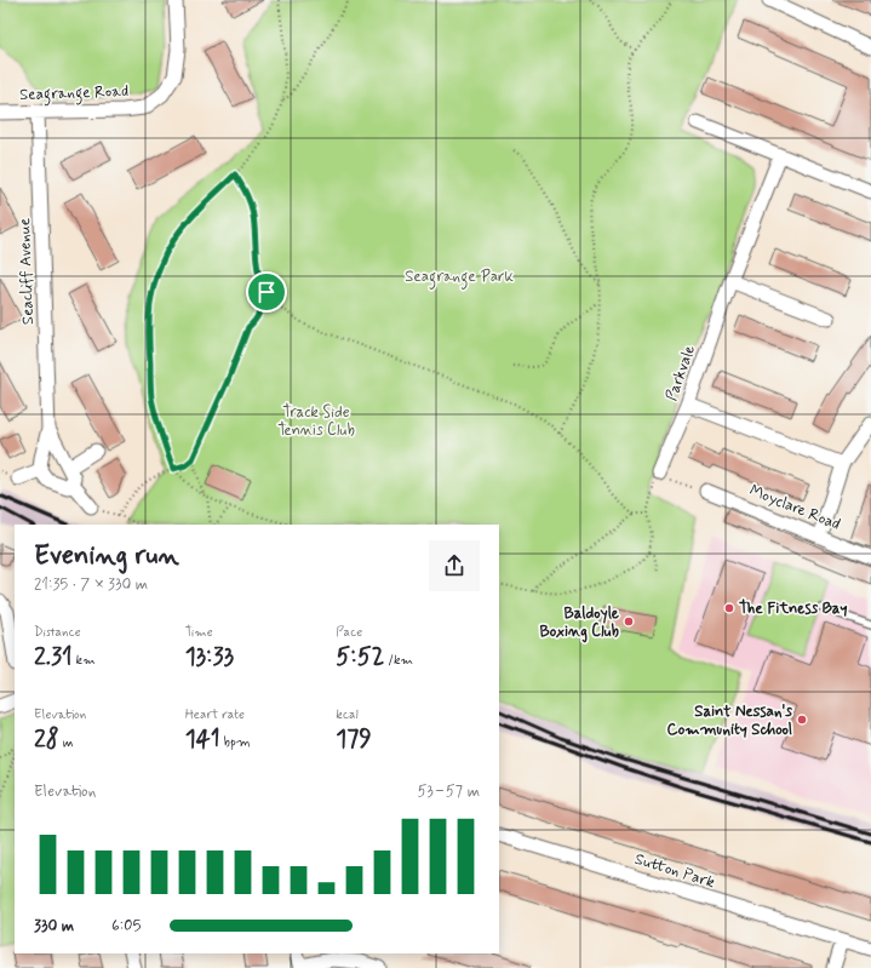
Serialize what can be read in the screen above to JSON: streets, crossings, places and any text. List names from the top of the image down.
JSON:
{
  "streets": {
    "street": [
      "Seagrange Road",
      "Seacliff Avenue",
      "Parkvale",
      "Moyclare Road",
      "Sutton Park"
    ]
  },
  "crossings": [
    ["Seagrange Road", "Seacliff Avenue"]
  ],
  "parks": ["Seagrange Park", "Track Side Tennis Club"],
  "places": ["The Fitness Bay", "Baldoyle Boxing Club", "Saint Nessan's Community School"],
  "page": {
    "heading": ["Evening run", "21:35 · 7 × 330 m"],
    "stats": [
      ["Distance", "2.31 km"],
      ["Time", "13:33"],
      ["Pace", "5:52 /km"],
      ["Elevation", "28 m"],
      ["Heart rate", "141 bpm"],
      ["kcal", "179"]
    ],
    "chart": ["Elevation", "53–57 m"],
    "list": [
      {
        "name": "330 m",
        "note": "6:05"
      }
    ]
  }
}
